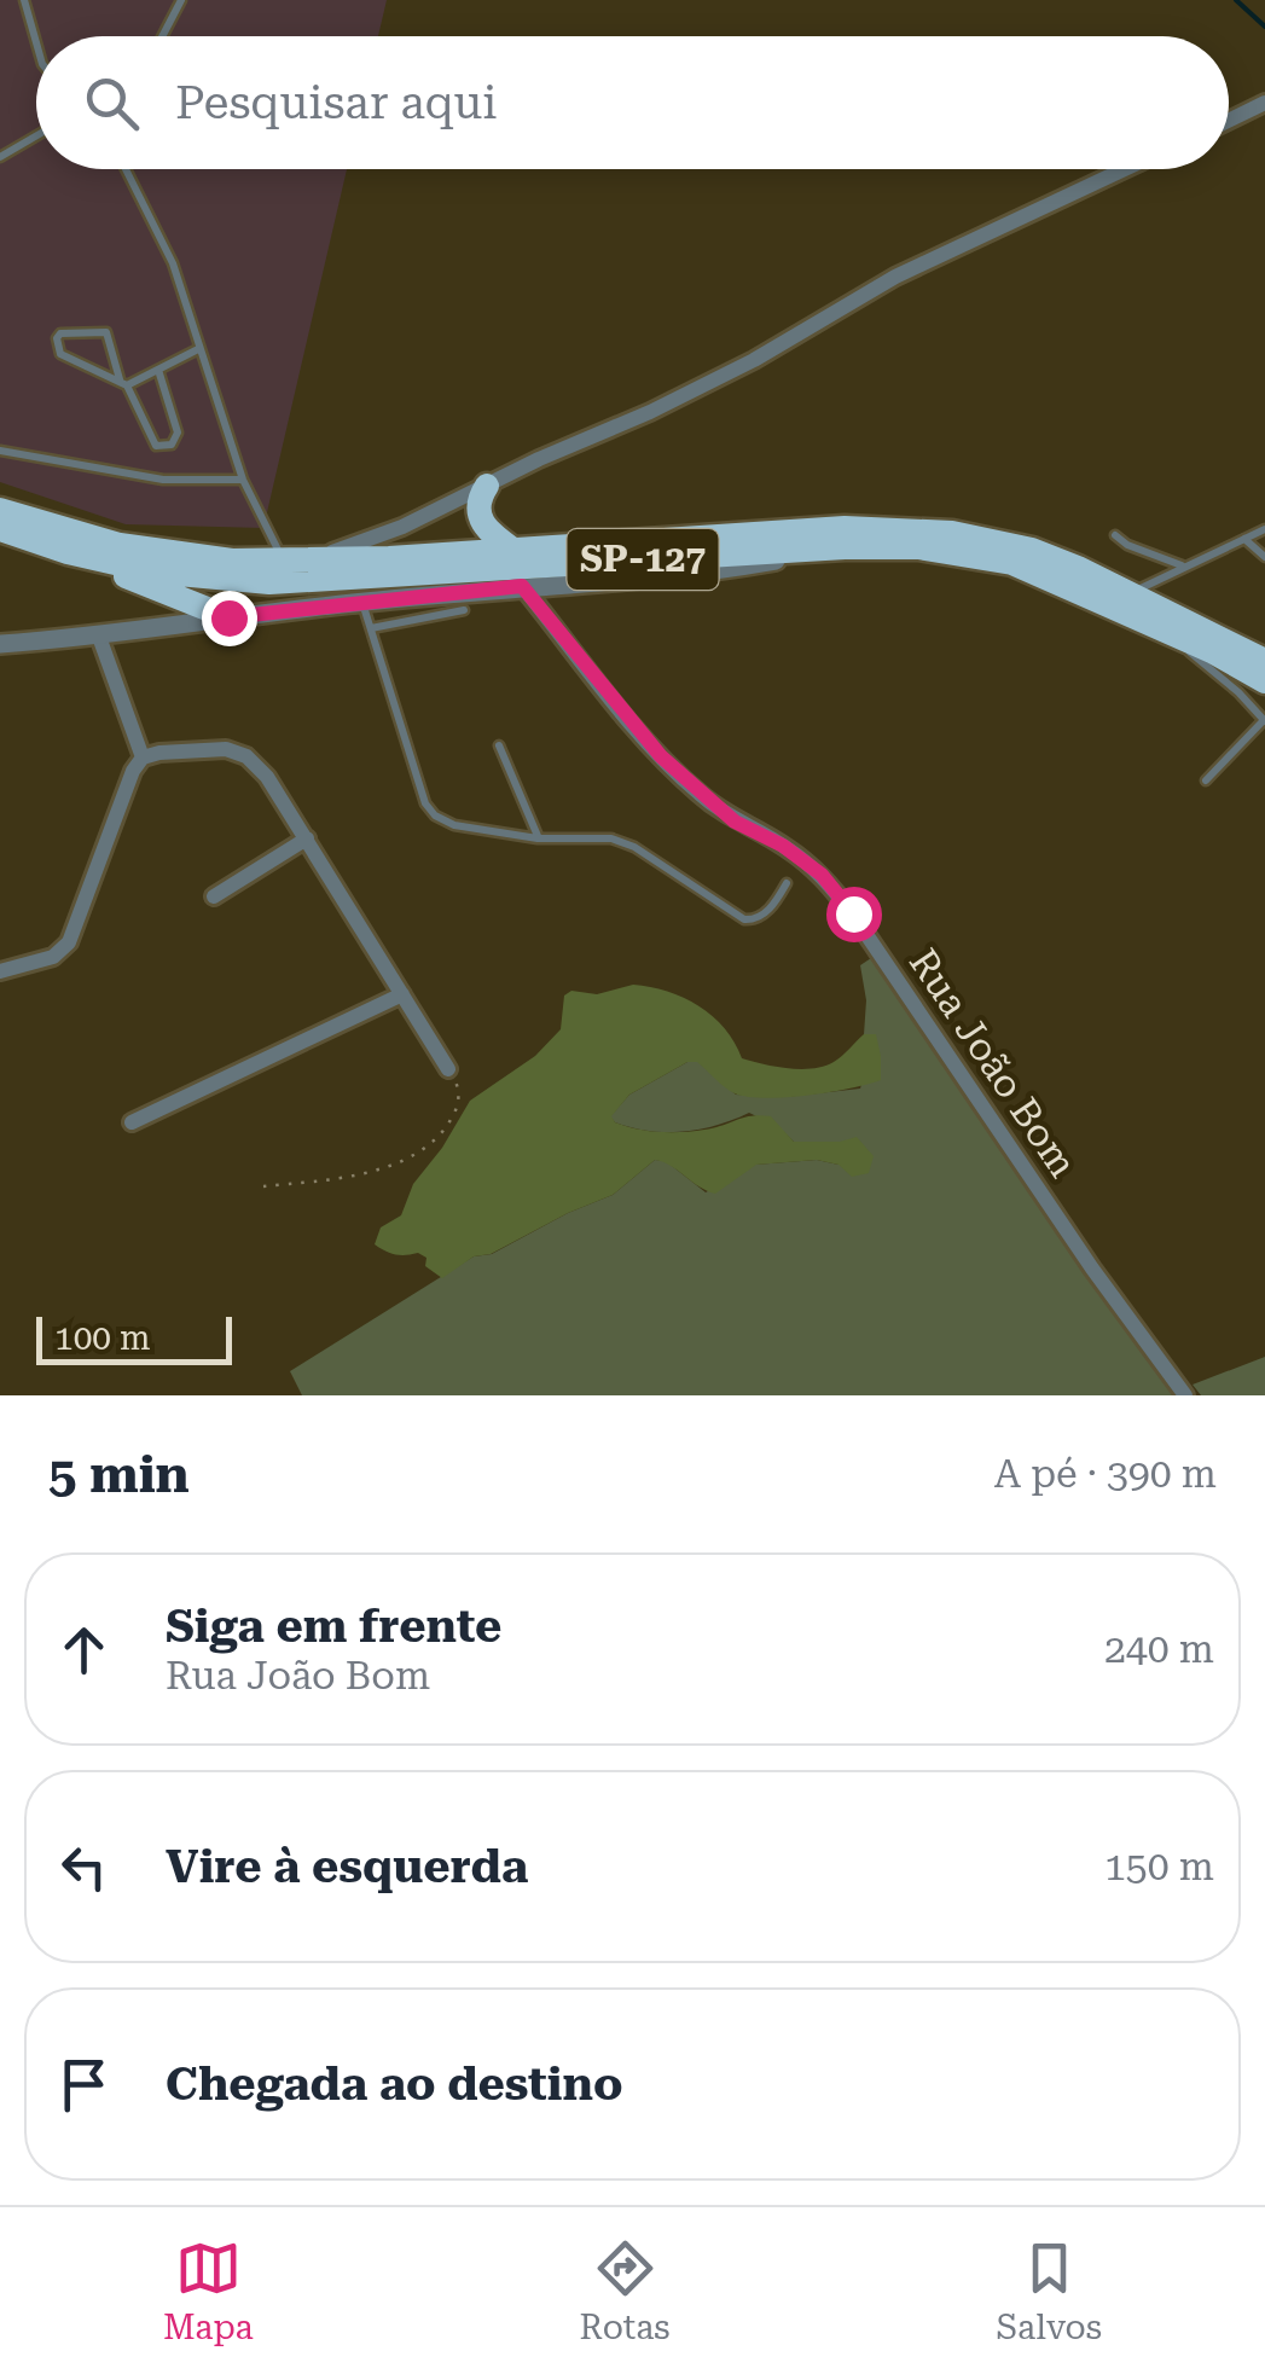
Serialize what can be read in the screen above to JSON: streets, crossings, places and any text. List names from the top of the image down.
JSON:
{
  "streets": {
    "highway": ["SP-127"],
    "street": ["Rua João Bom"]
  },
  "scale_bar": "100 m",
  "page": {
    "search": "Pesquisar aqui",
    "scale": "100 m",
    "heading": ["5 min", "A pé · 390 m"],
    "list": [
      ["Siga em frente", "Rua João Bom", "240 m"],
      ["Vire à esquerda", "150 m"],
      "Chegada ao destino"
    ],
    "nav": ["Mapa", "Rotas", "Salvos"]
  }
}
